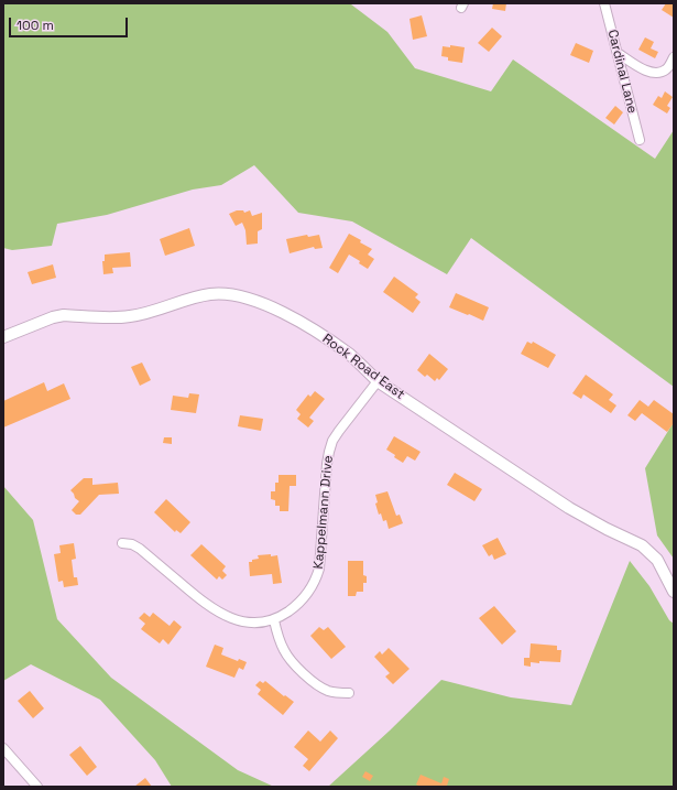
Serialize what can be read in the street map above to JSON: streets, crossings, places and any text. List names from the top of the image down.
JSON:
{
  "streets": {
    "street": ["Cardinal Lane", "Rock Road East", "Kappelmann Drive"]
  },
  "crossings": [
    ["Rock Road East", "Kappelmann Drive"]
  ],
  "scale_bar": "100 m"
}
